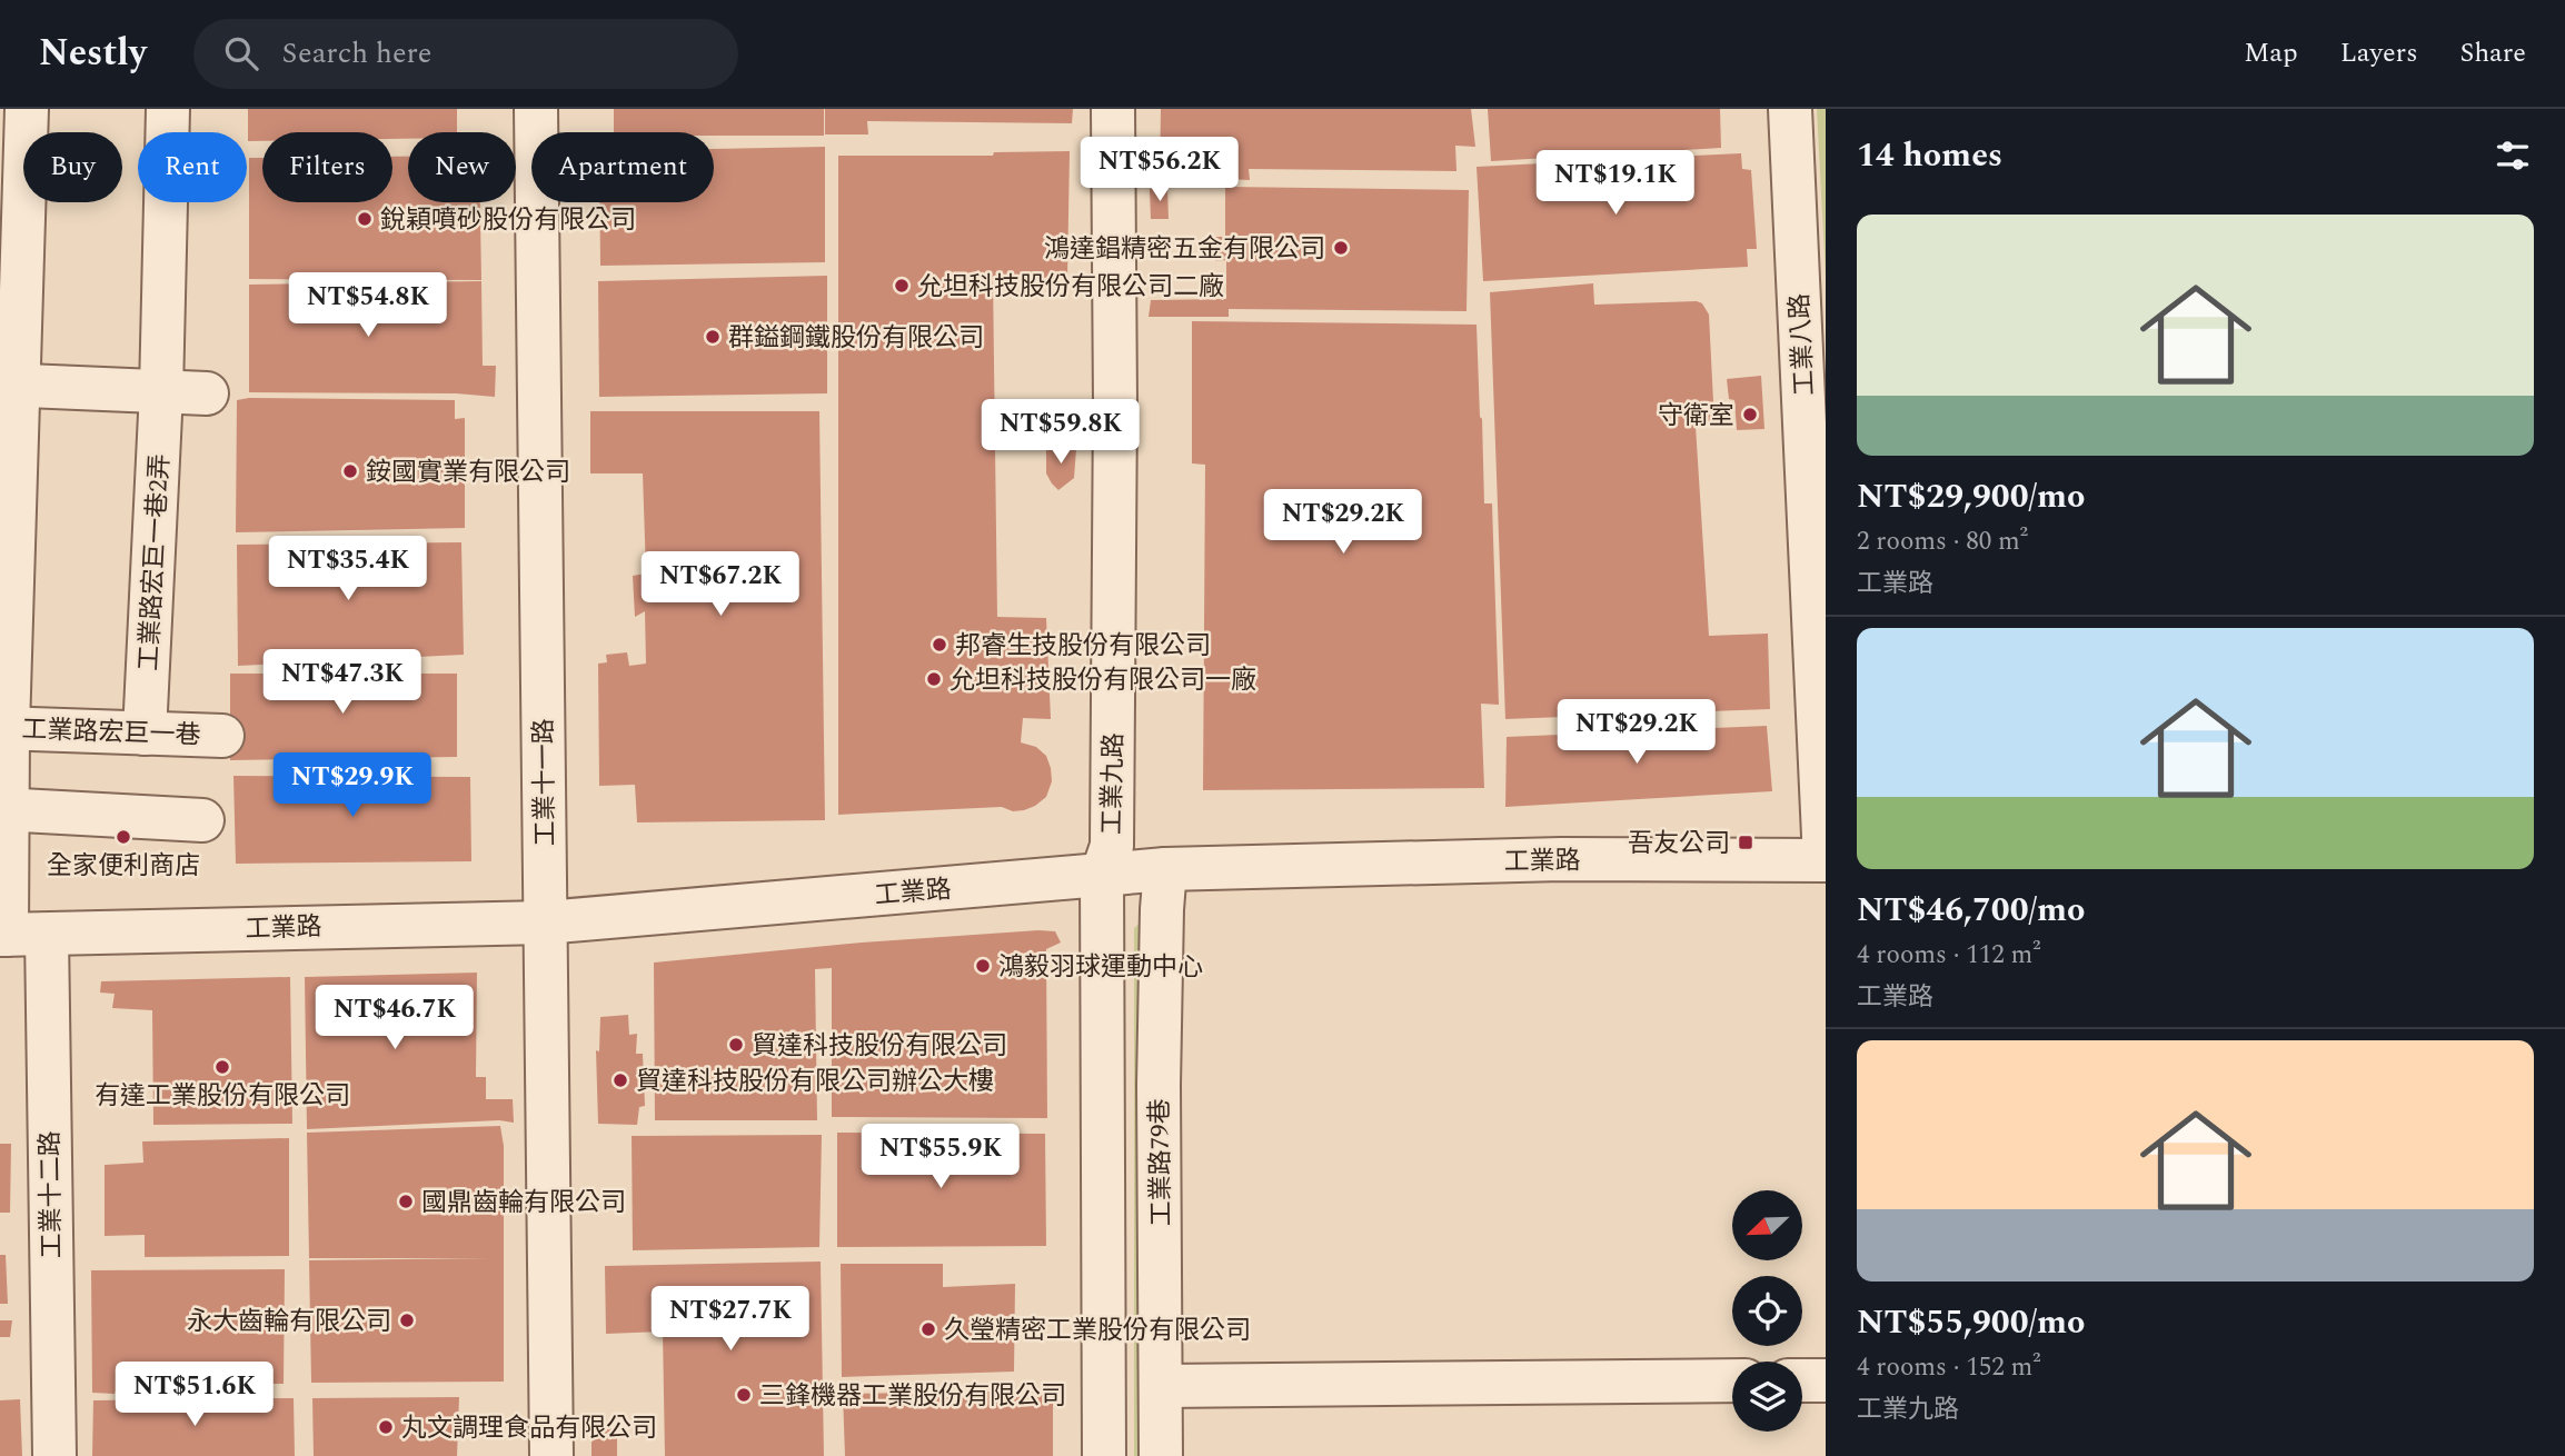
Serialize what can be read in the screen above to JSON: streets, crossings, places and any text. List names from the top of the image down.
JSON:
{
  "streets": {
    "street": [
      "工業八路",
      "工業路宏巨一巷2弄",
      "工業路宏巨一巷",
      "工業十一路",
      "工業九路",
      "工業路",
      "工業路79巷",
      "工業十二路"
    ]
  },
  "crossings": [
    ["工業八路", "工業路"],
    ["工業路宏巨一巷2弄", "工業路宏巨一巷"],
    ["工業路宏巨一巷", "工業十二路"],
    ["工業十一路", "工業路"],
    ["工業九路", "工業路"],
    ["工業路", "工業路79巷"],
    ["工業路", "工業十二路"]
  ],
  "places": {
    "other": [
      "銳穎噴砂股份有限公司",
      "鴻達錩精密五金有限公司",
      "允坦科技股份有限公司二廠",
      "群鎰鋼鐵股份有限公司",
      "守衛室",
      "銨國實業有限公司",
      "邦睿生技股份有限公司",
      "允坦科技股份有限公司一廠",
      "全家便利商店",
      "鴻毅羽球運動中心",
      "貿達科技股份有限公司",
      "有達工業股份有限公司",
      "貿達科技股份有限公司辦公大樓",
      "國鼎齒輪有限公司",
      "永大齒輪有限公司",
      "久瑩精密工業股份有限公司",
      "三鋒機器工業股份有限公司",
      "丸文調理食品有限公司"
    ],
    "transit": ["吾友公司"]
  },
  "north": "bottom left",
  "page": {
    "header": "Nestly",
    "search": "Search here",
    "nav": ["Map", "Layers", "Share"],
    "heading": "14 homes",
    "chip": [
      "Buy",
      "Rent",
      "Filters",
      "New",
      "Apartment"
    ],
    "price": [
      "NT$56.2K",
      "NT$19.1K",
      "NT$54.8K",
      "NT$59.8K",
      "NT$29.2K",
      "NT$35.4K",
      "NT$67.2K",
      "NT$47.3K",
      "NT$29.2K",
      "NT$29.9K",
      "NT$46.7K",
      "NT$55.9K",
      "NT$27.7K",
      "NT$51.6K"
    ],
    "list": [
      {
        "name": "NT$29,900/mo",
        "note": "2 rooms · 80 m² · 工業路"
      },
      {
        "name": "NT$46,700/mo",
        "note": "4 rooms · 112 m² · 工業路"
      },
      {
        "name": "NT$55,900/mo",
        "note": "4 rooms · 152 m² · 工業九路"
      }
    ]
  }
}
